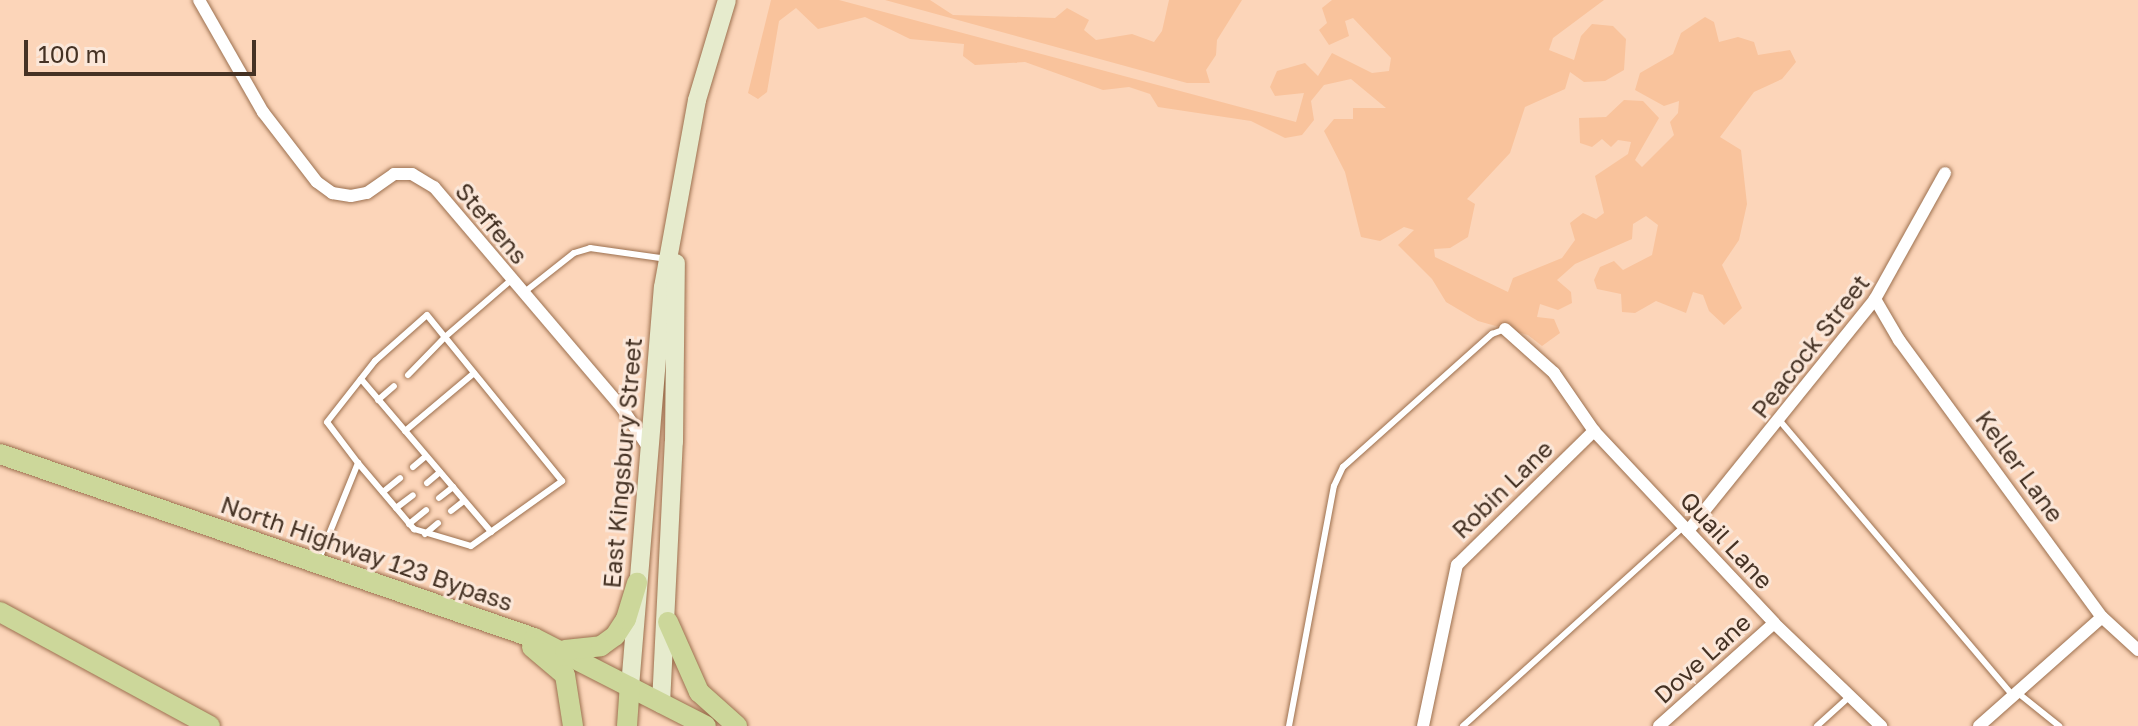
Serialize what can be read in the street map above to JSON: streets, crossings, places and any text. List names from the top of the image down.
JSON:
{
  "streets": {
    "main road": ["East Kingsbury Street", "North Highway 123 Bypass"],
    "street": [
      "Steffens",
      "Peacock Street",
      "Keller Lane",
      "Robin Lane",
      "Quail Lane",
      "Dove Lane"
    ]
  },
  "crossings": [
    ["Steffens", "East Kingsbury Street"],
    ["Peacock Street", "Keller Lane"],
    ["Peacock Street", "Quail Lane"],
    ["East Kingsbury Street", "North Highway 123 Bypass"],
    ["Robin Lane", "Quail Lane"],
    ["Quail Lane", "Dove Lane"]
  ],
  "scale_bar": "100 m"
}
